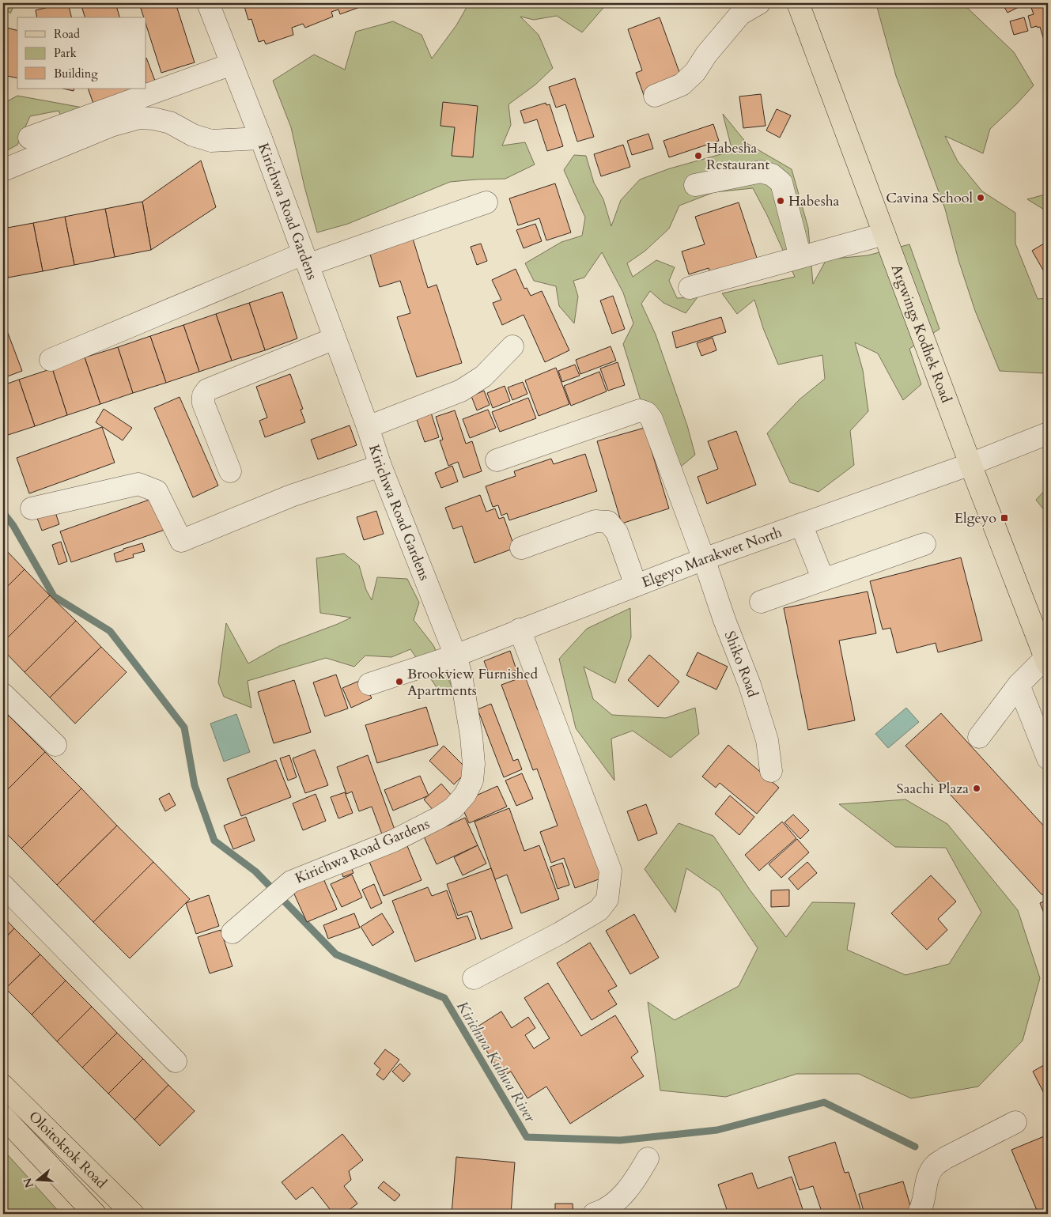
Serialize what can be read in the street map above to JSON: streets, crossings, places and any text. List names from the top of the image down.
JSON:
{
  "streets": {
    "main road": ["Argwings Kodhek Road", "Oloitoktok Road"],
    "street": ["Kirichwa Road Gardens", "Elgeyo Marakwet North", "Shiko Road"]
  },
  "crossings": [
    ["Kirichwa Road Gardens", "Elgeyo Marakwet North"],
    ["Argwings Kodhek Road", "Elgeyo Marakwet North"],
    ["Elgeyo Marakwet North", "Shiko Road"]
  ],
  "water": ["Kirichwa Kubwa River"],
  "places": {
    "other": [
      "Habesha Restaurant",
      "Cavina School",
      "Habesha",
      "Brookview Furnished Apartments",
      "Saachi Plaza"
    ],
    "transit": ["Elgeyo"]
  },
  "legend": ["Road", "Park", "Building"],
  "north": "left"
}
